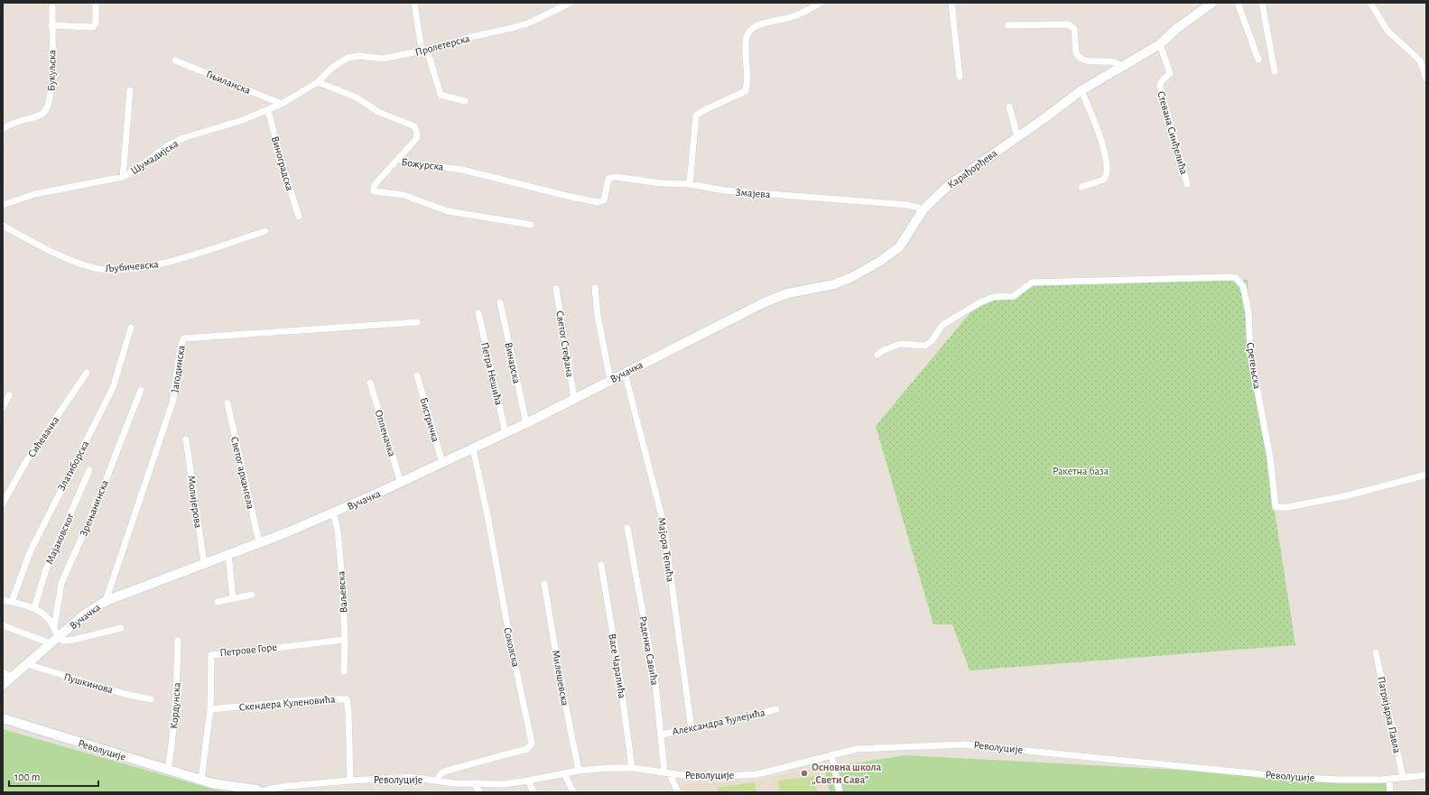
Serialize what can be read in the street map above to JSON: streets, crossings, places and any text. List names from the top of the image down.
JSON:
{
  "streets": {
    "street": [
      "Пролетерска",
      "Букуљска",
      "Гњиланска",
      "Стевана Синђелића",
      "Шумадијска",
      "Виноградска",
      "Божурска",
      "Карађорђева",
      "Змајева",
      "Љубичевска",
      "Светог Стефана",
      "Винарска",
      "Сретењска",
      "Јагодинска",
      "Вучачка",
      "Петра Нешића",
      "Бистричка",
      "Опленачка",
      "Сићевачка",
      "Златиборска",
      "Светог архангела",
      "Молијерова",
      "Зрењанинска",
      "Мајаковског",
      "Мајора Тепића",
      "Ваљевска",
      "Соколска",
      "Петрове Горе",
      "Раденка Савића",
      "Васе Чарапића",
      "Милешевска",
      "Пушкинова",
      "Скендера Куленовића",
      "Кордунска",
      "Патријарха Павла",
      "Александра Ђулејића",
      "Револуције"
    ]
  },
  "crossings": [
    ["Пролетерска", "Гњиланска"],
    ["Пролетерска", "Шумадијска"],
    ["Гњиланска", "Шумадијска"],
    ["Стевана Синђелића", "Карађорђева"],
    ["Шумадијска", "Виноградска"],
    ["Божурска", "Змајева"],
    ["Карађорђева", "Змајева"],
    ["Карађорђева", "Вучачка"],
    ["Светог Стефана", "Вучачка"],
    ["Винарска", "Вучачка"],
    ["Јагодинска", "Вучачка"],
    ["Вучачка", "Петра Нешића"],
    ["Вучачка", "Бистричка"],
    ["Вучачка", "Опленачка"],
    ["Вучачка", "Светог архангела"],
    ["Вучачка", "Молијерова"],
    ["Вучачка", "Зрењанинска"],
    ["Вучачка", "Мајора Тепића"],
    ["Вучачка", "Ваљевска"],
    ["Вучачка", "Соколска"],
    ["Вучачка", "Пушкинова"],
    ["Мајора Тепића", "Александра Ђулејића"],
    ["Ваљевска", "Петрове Горе"],
    ["Соколска", "Револуције"],
    ["Петрове Горе", "Скендера Куленовића"],
    ["Петрове Горе", "Револуције"],
    ["Раденка Савића", "Александра Ђулејића"],
    ["Раденка Савића", "Револуције"],
    ["Васе Чарапића", "Револуције"],
    ["Милешевска", "Револуције"],
    ["Скендера Куленовића", "Револуције"],
    ["Кордунска", "Револуције"],
    ["Патријарха Павла", "Револуције"]
  ],
  "parks": ["Ракетна база"],
  "places": ["Основна школа „Свети Сава”"],
  "scale_bar": "100 m"
}
